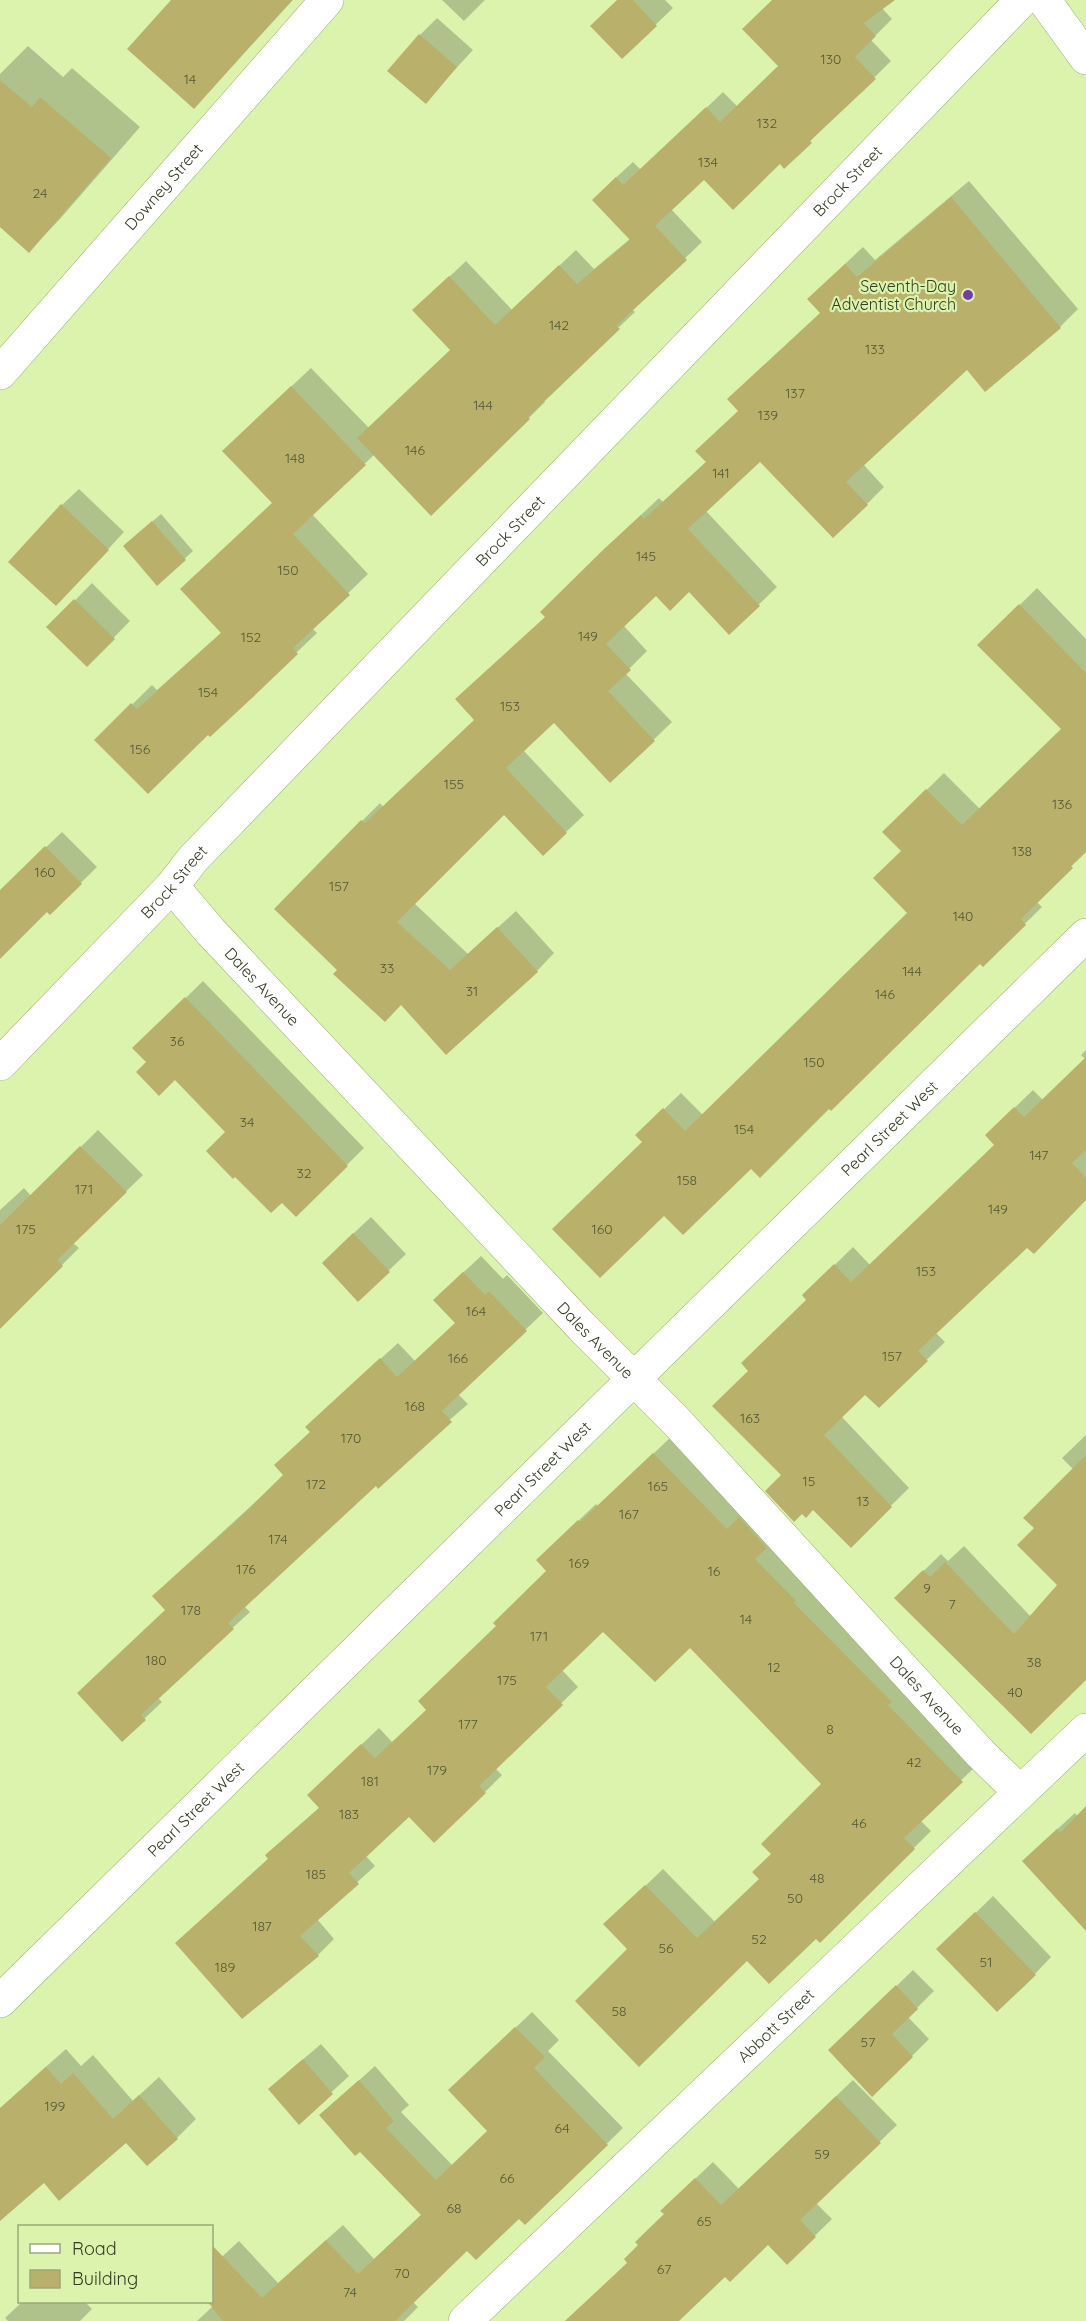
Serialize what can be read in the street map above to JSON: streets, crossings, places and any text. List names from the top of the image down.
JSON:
{
  "streets": {
    "street": [
      "Brock Street",
      "Downey Street",
      "Dales Avenue",
      "Pearl Street West",
      "Abbott Street"
    ]
  },
  "crossings": [
    ["Brock Street", "Dales Avenue"],
    ["Dales Avenue", "Pearl Street West"],
    ["Dales Avenue", "Abbott Street"]
  ],
  "places": ["Seventh-Day Adventist Church"],
  "house_numbers": [
    "130",
    "14",
    "132",
    "134",
    "24",
    "142",
    "133",
    "137",
    "144",
    "139",
    "146",
    "148",
    "141",
    "145",
    "150",
    "149",
    "152",
    "154",
    "153",
    "156",
    "155",
    "136",
    "138",
    "160",
    "157",
    "140",
    "33",
    "144",
    "31",
    "146",
    "36",
    "150",
    "34",
    "154",
    "147",
    "32",
    "158",
    "171",
    "149",
    "175",
    "160",
    "153",
    "164",
    "157",
    "166",
    "168",
    "163",
    "170",
    "15",
    "172",
    "165",
    "13",
    "167",
    "174",
    "169",
    "176",
    "16",
    "9",
    "7",
    "178",
    "14",
    "171",
    "180",
    "38",
    "12",
    "175",
    "40",
    "177",
    "8",
    "42",
    "179",
    "181",
    "183",
    "46",
    "185",
    "48",
    "50",
    "187",
    "52",
    "56",
    "51",
    "189",
    "58",
    "57",
    "199",
    "64",
    "59",
    "66",
    "68",
    "65",
    "67",
    "70",
    "74"
  ],
  "legend": ["Road", "Building"]
}
